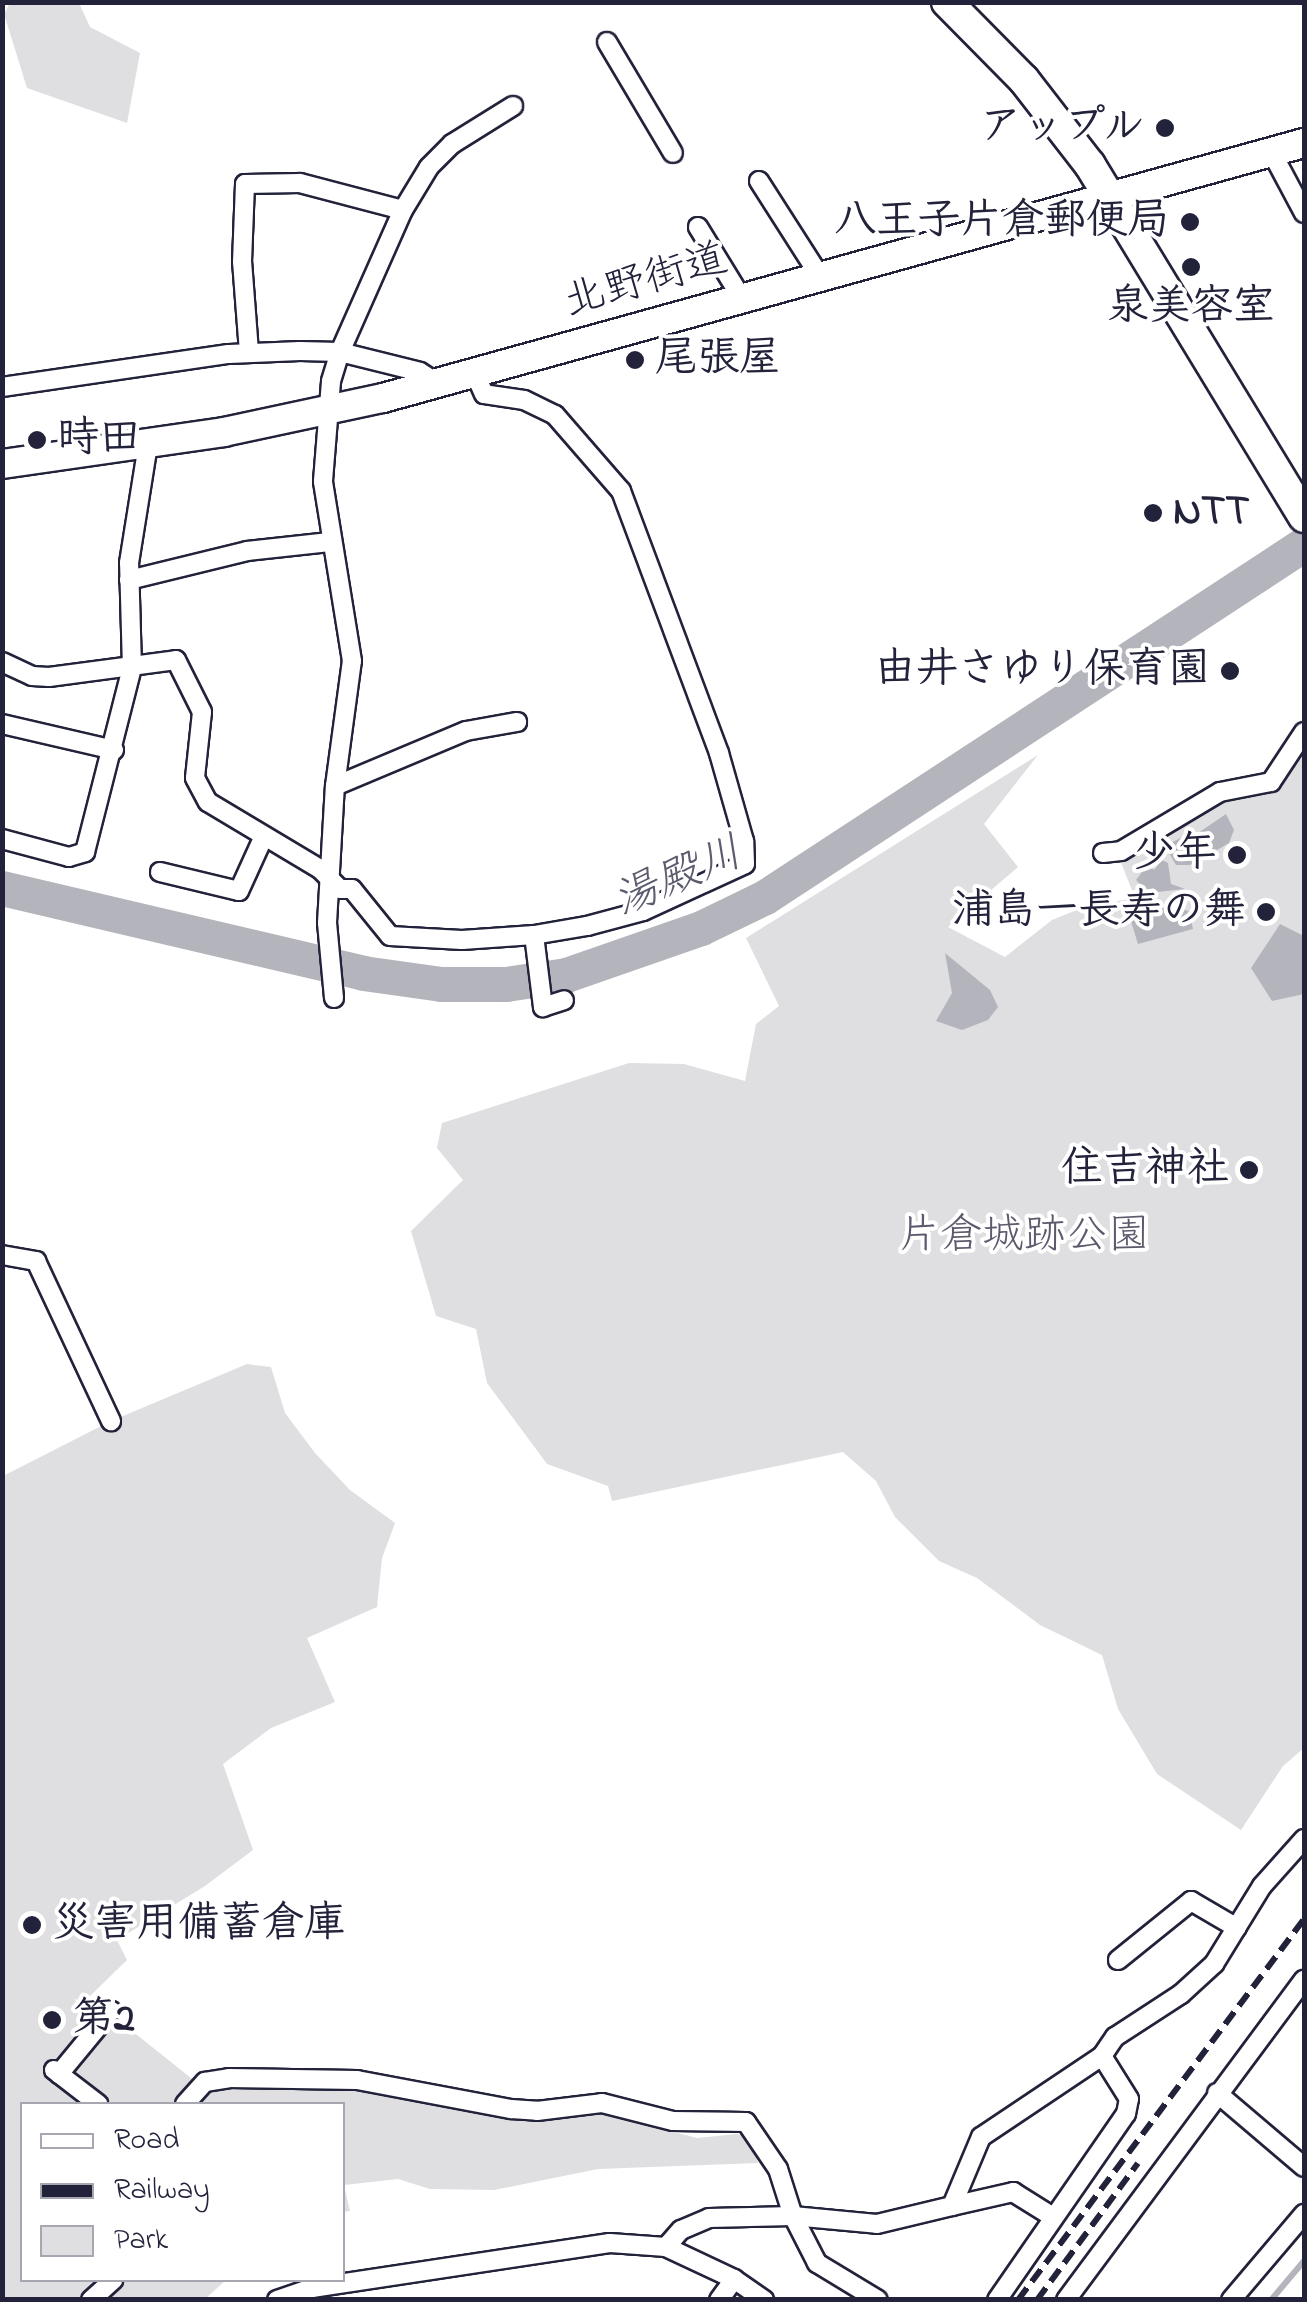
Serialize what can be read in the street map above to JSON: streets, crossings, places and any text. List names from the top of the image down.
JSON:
{
  "streets": {
    "main road": ["北野街道"]
  },
  "water": ["湯殿川"],
  "parks": ["片倉城跡公園"],
  "places": [
    "アップル",
    "八王子片倉郵便局",
    "泉美容室",
    "尾張屋",
    "時田",
    "NTT",
    "由井さゆり保育園",
    "少年",
    "浦島一長寿の舞",
    "住吉神社",
    "災害用備蓄倉庫",
    "第2"
  ],
  "legend": ["Road", "Railway", "Park"]
}
